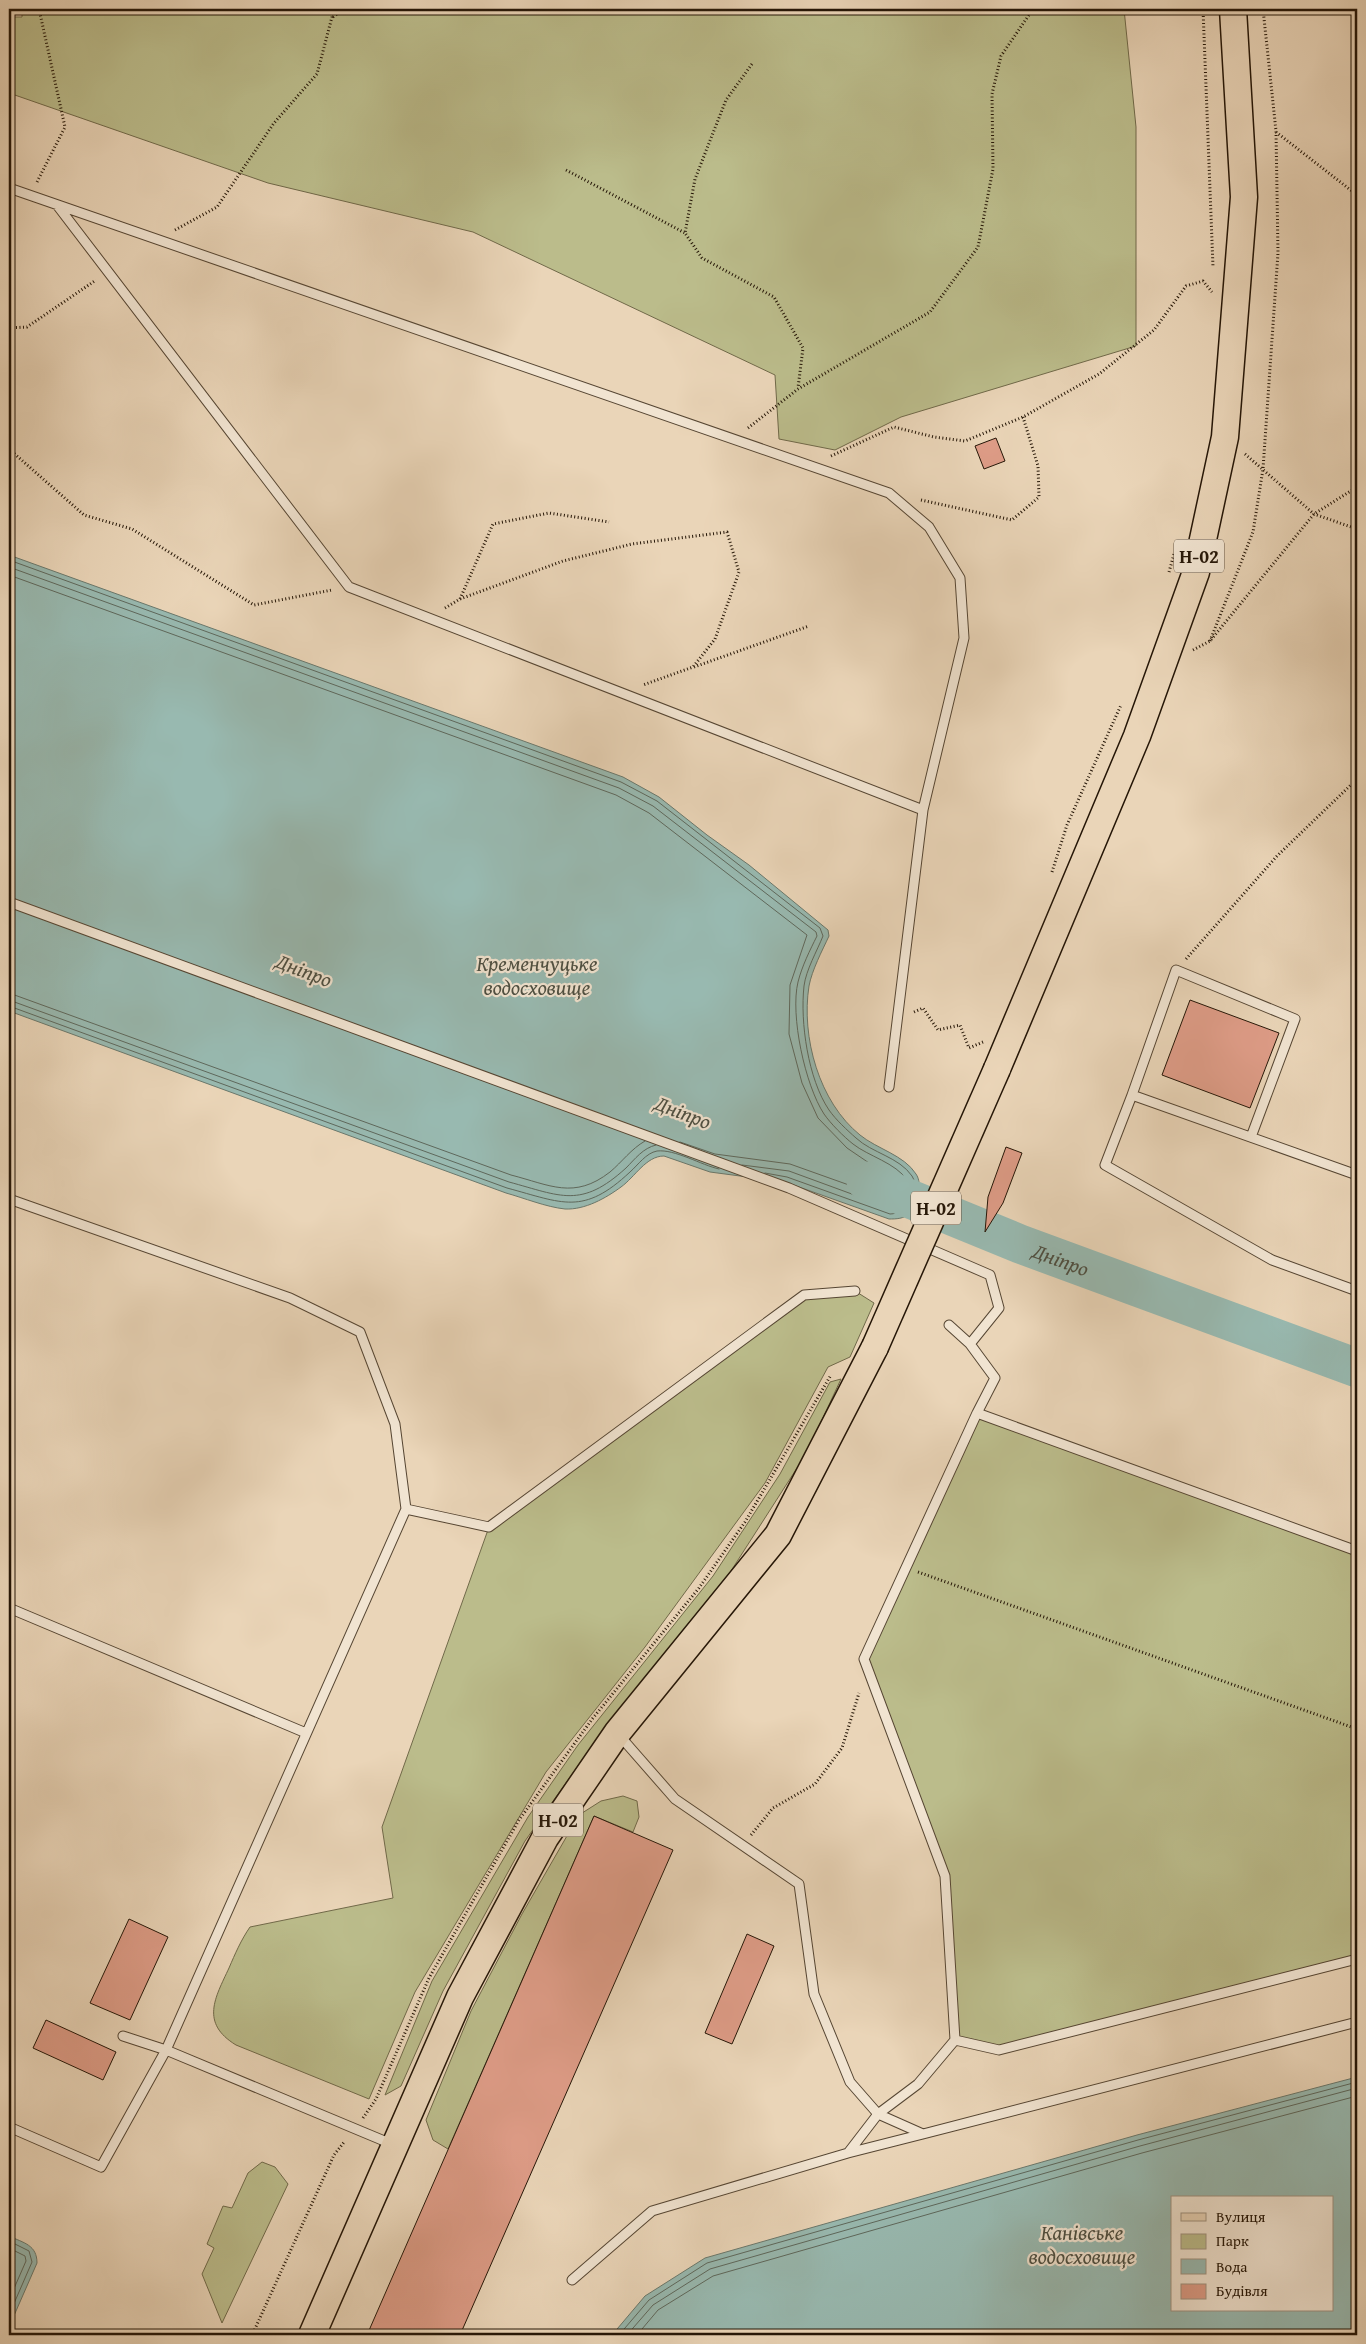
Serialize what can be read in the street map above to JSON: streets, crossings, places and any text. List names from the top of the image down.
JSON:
{
  "streets": {
    "main road": ["Н-02"]
  },
  "water": ["Кременчуцьке водосховище", "Дніпро", "Канівське водосховище"],
  "legend": [
    "Вулиця",
    "Парк",
    "Вода",
    "Будівля"
  ]
}
